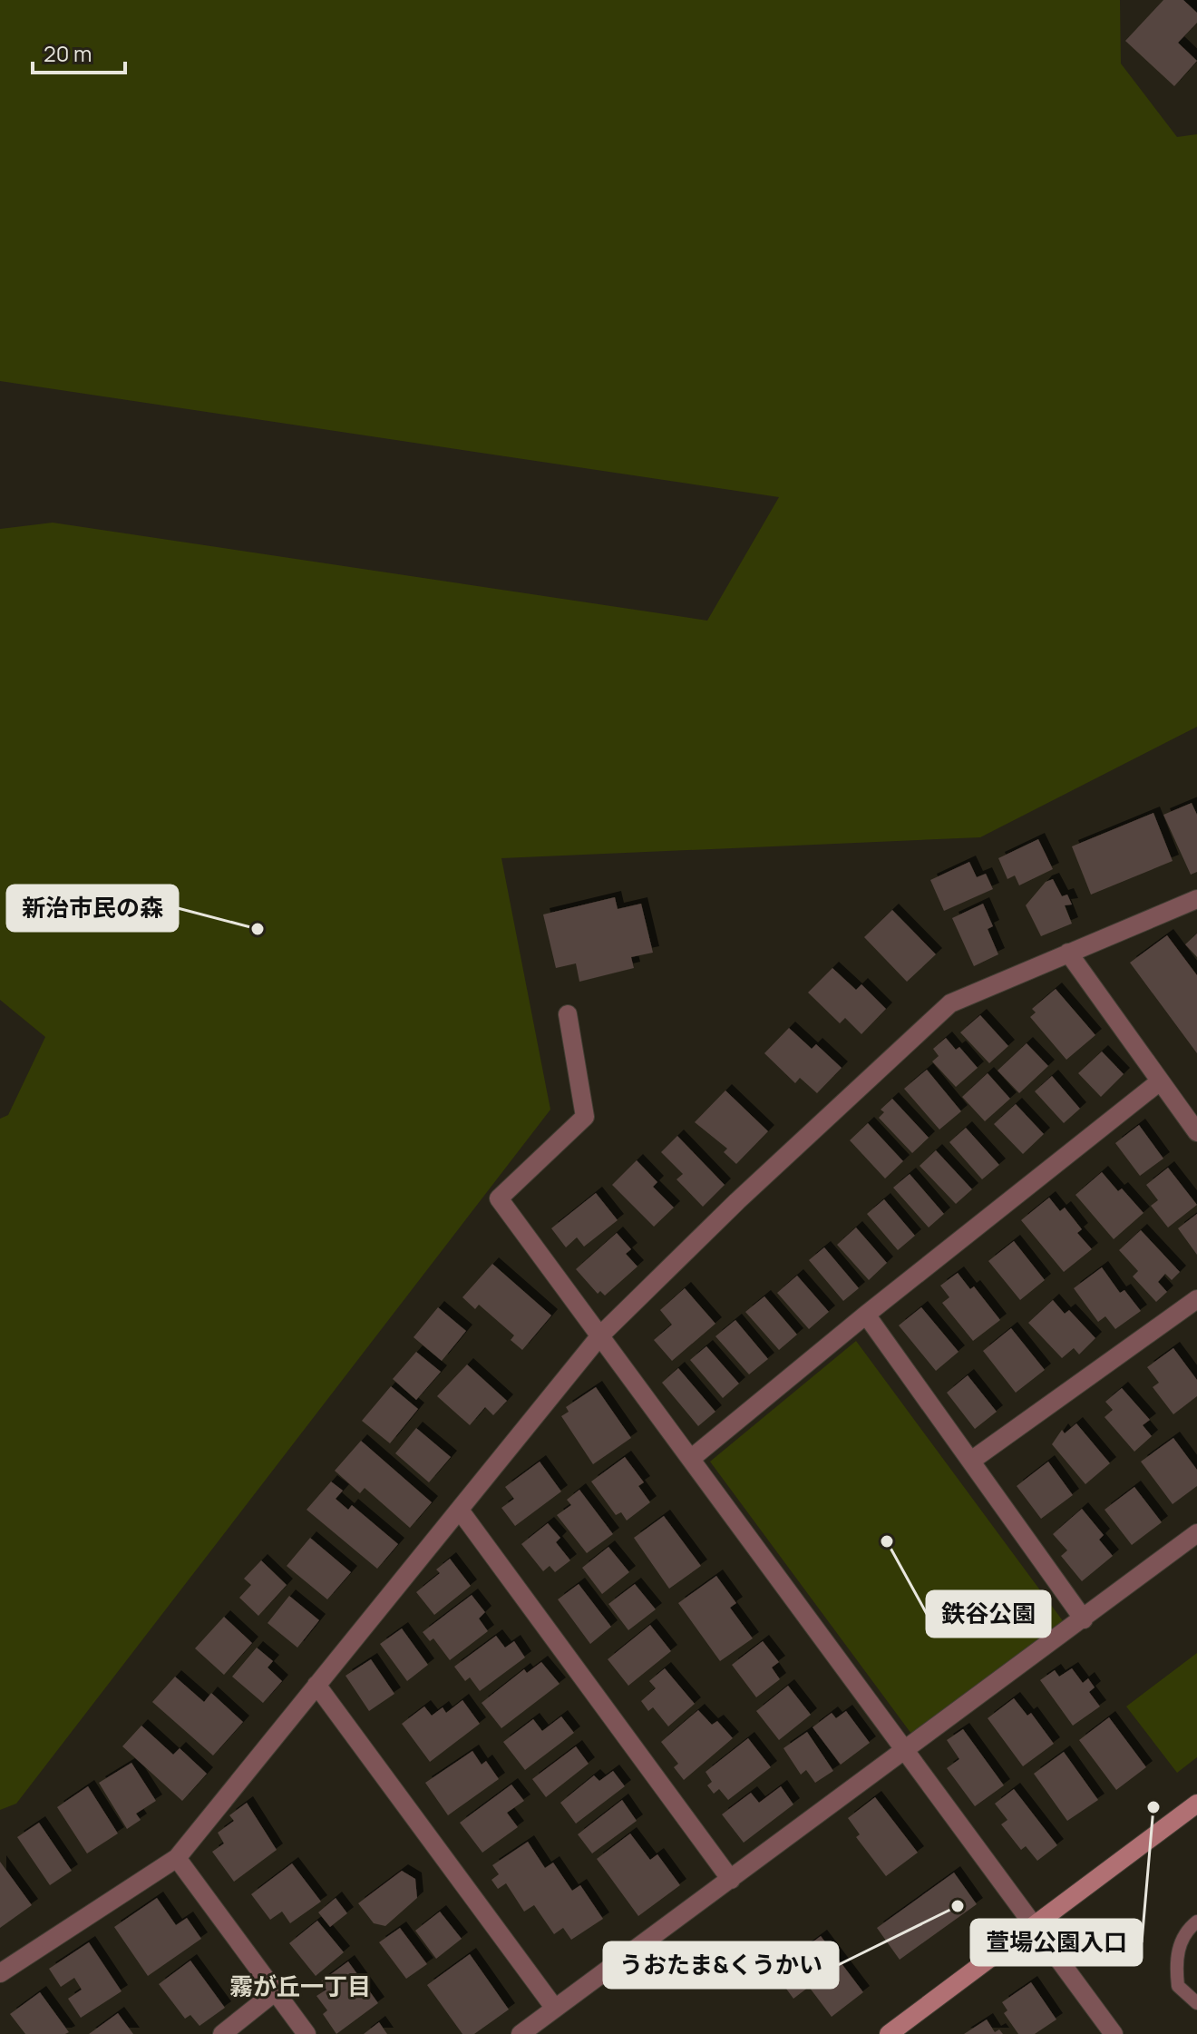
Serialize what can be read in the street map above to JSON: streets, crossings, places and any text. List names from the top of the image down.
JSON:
{
  "districts": ["霧が丘一丁目"],
  "places": [
    "新治市民の森",
    "鉄谷公園",
    "萱場公園入口",
    "うおたま&くうかい"
  ],
  "scale_bar": "20 m"
}
